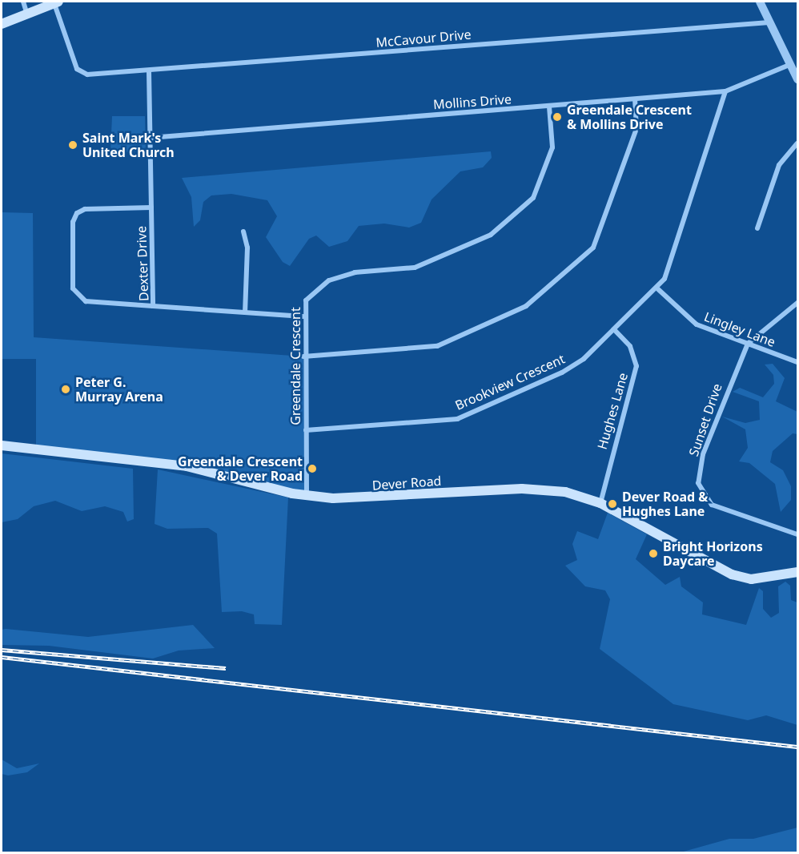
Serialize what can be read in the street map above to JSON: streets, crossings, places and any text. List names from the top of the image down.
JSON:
{
  "streets": {
    "main road": ["Dever Road"],
    "street": [
      "McCavour Drive",
      "Mollins Drive",
      "Dexter Drive",
      "Lingley Lane",
      "Greendale Crescent",
      "Brookview Crescent",
      "Hughes Lane",
      "Sunset Drive"
    ]
  },
  "crossings": [
    ["McCavour Drive", "Dexter Drive"],
    ["Mollins Drive", "Dexter Drive"],
    ["Mollins Drive", "Greendale Crescent"],
    ["Mollins Drive", "Brookview Crescent"],
    ["Dexter Drive", "Greendale Crescent"],
    ["Lingley Lane", "Brookview Crescent"],
    ["Lingley Lane", "Sunset Drive"],
    ["Greendale Crescent", "Brookview Crescent"],
    ["Greendale Crescent", "Dever Road"],
    ["Brookview Crescent", "Hughes Lane"],
    ["Hughes Lane", "Dever Road"]
  ],
  "places": [
    "Greendale Crescent & Mollins Drive",
    "Saint Mark's United Church",
    "Peter G. Murray Arena",
    "Greendale Crescent & Dever Road",
    "Dever Road & Hughes Lane",
    "Bright Horizons Daycare"
  ]
}
